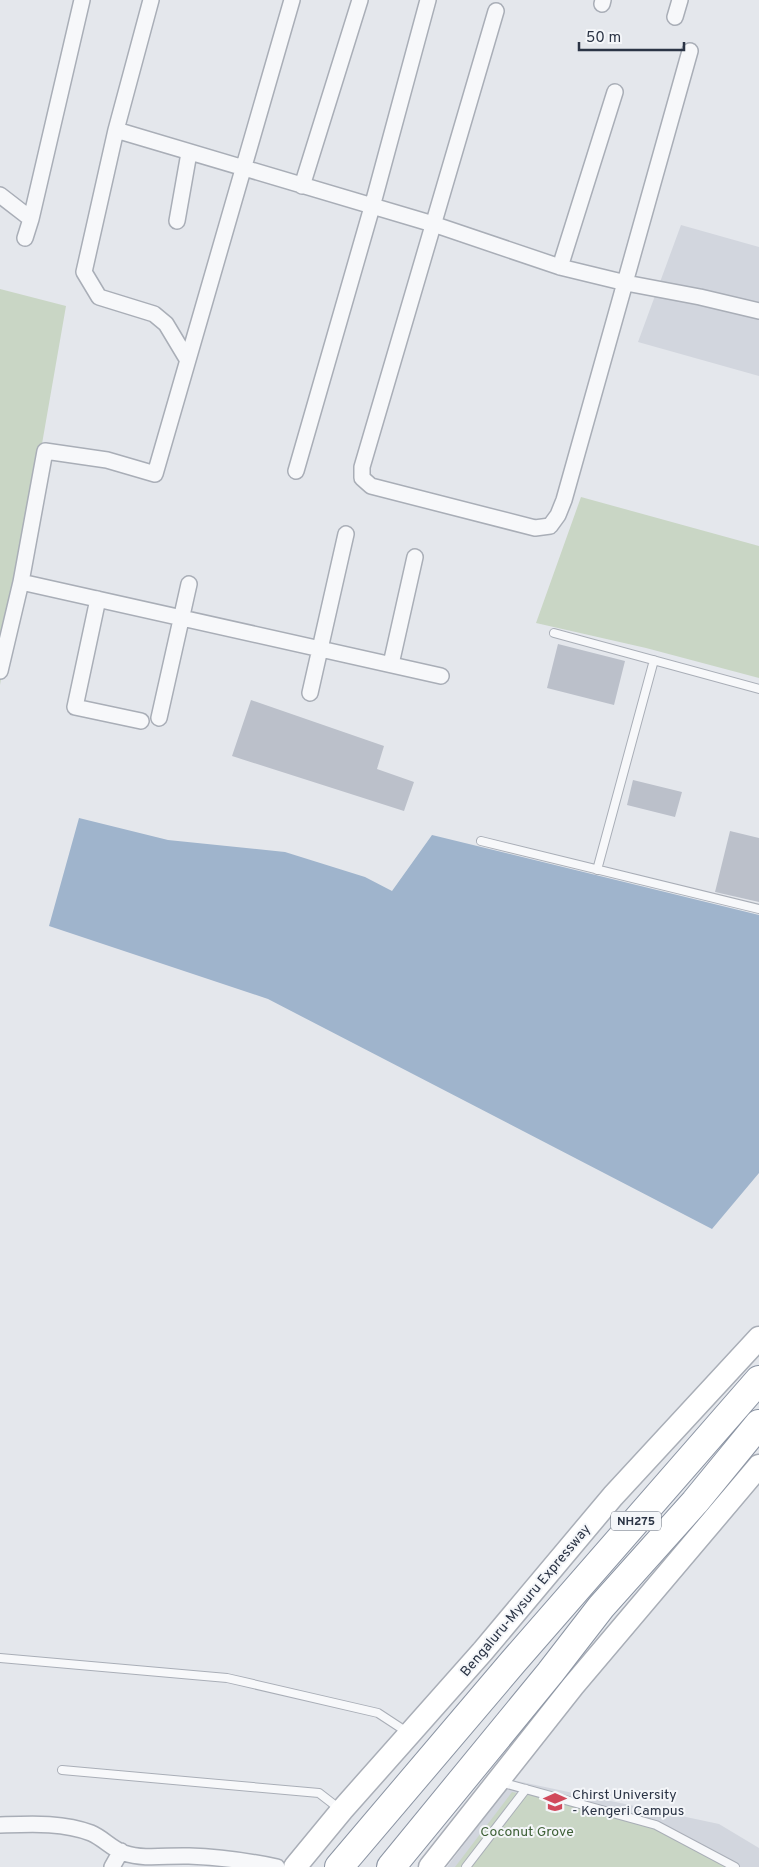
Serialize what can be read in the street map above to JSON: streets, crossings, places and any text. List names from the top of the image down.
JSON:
{
  "streets": {
    "highway": ["NH275"],
    "street": ["Bengaluru-Mysuru Expressway"]
  },
  "parks": ["Coconut Grove"],
  "places": {
    "school or university": ["Chirst University - Kengeri Campus"]
  },
  "scale_bar": "50 m"
}
